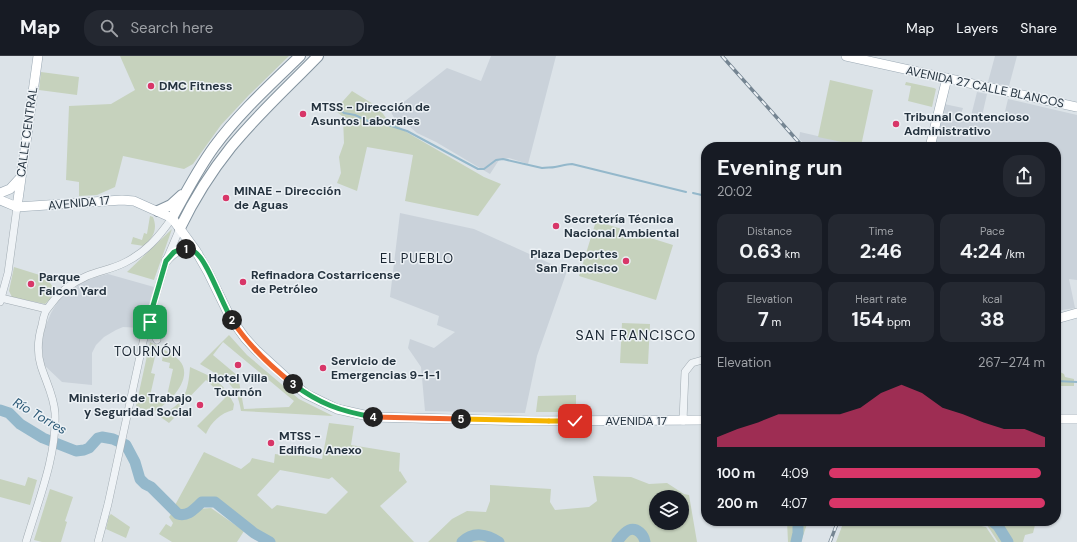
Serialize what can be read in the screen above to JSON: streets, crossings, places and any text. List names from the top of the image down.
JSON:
{
  "streets": {
    "main road": ["AVENIDA 27 CALLE BLANCOS", "CALLE CENTRAL", "AVENIDA 17"]
  },
  "crossings": [
    ["CALLE CENTRAL", "AVENIDA 17"]
  ],
  "districts": ["EL PUEBLO", "SAN FRANCISCO", "TOURNÓN"],
  "water": ["Río Torres"],
  "places": [
    "DMC Fitness",
    "MTSS - Dirección de Asuntos Laborales",
    "Tribunal Contencioso Administrativo",
    "MINAE - Dirección de Aguas",
    "Secretería Técnica Nacional Ambiental",
    "Plaza Deportes San Francisco",
    "Refinadora Costarricense de Petróleo",
    "Parque Falcon Yard",
    "Hotel Villa Tournón",
    "Servicio de Emergencias 9-1-1",
    "Ministerio de Trabajo y Seguridad Social",
    "MTSS - Edificio Anexo"
  ],
  "page": {
    "header": "Map",
    "search": "Search here",
    "nav": ["Map", "Layers", "Share"],
    "heading": ["Evening run", "20:02"],
    "stats": [
      ["Distance", "0.63 km"],
      ["Time", "2:46"],
      ["Pace", "4:24 /km"],
      ["Elevation", "7 m"],
      ["Heart rate", "154 bpm"],
      ["kcal", "38"]
    ],
    "pins": [
      "1",
      "2",
      "3",
      "4",
      "5"
    ],
    "chart": ["Elevation", "267–274 m"],
    "list": [
      {
        "name": "100 m",
        "note": "4:09"
      },
      {
        "name": "200 m",
        "note": "4:07"
      }
    ]
  }
}
